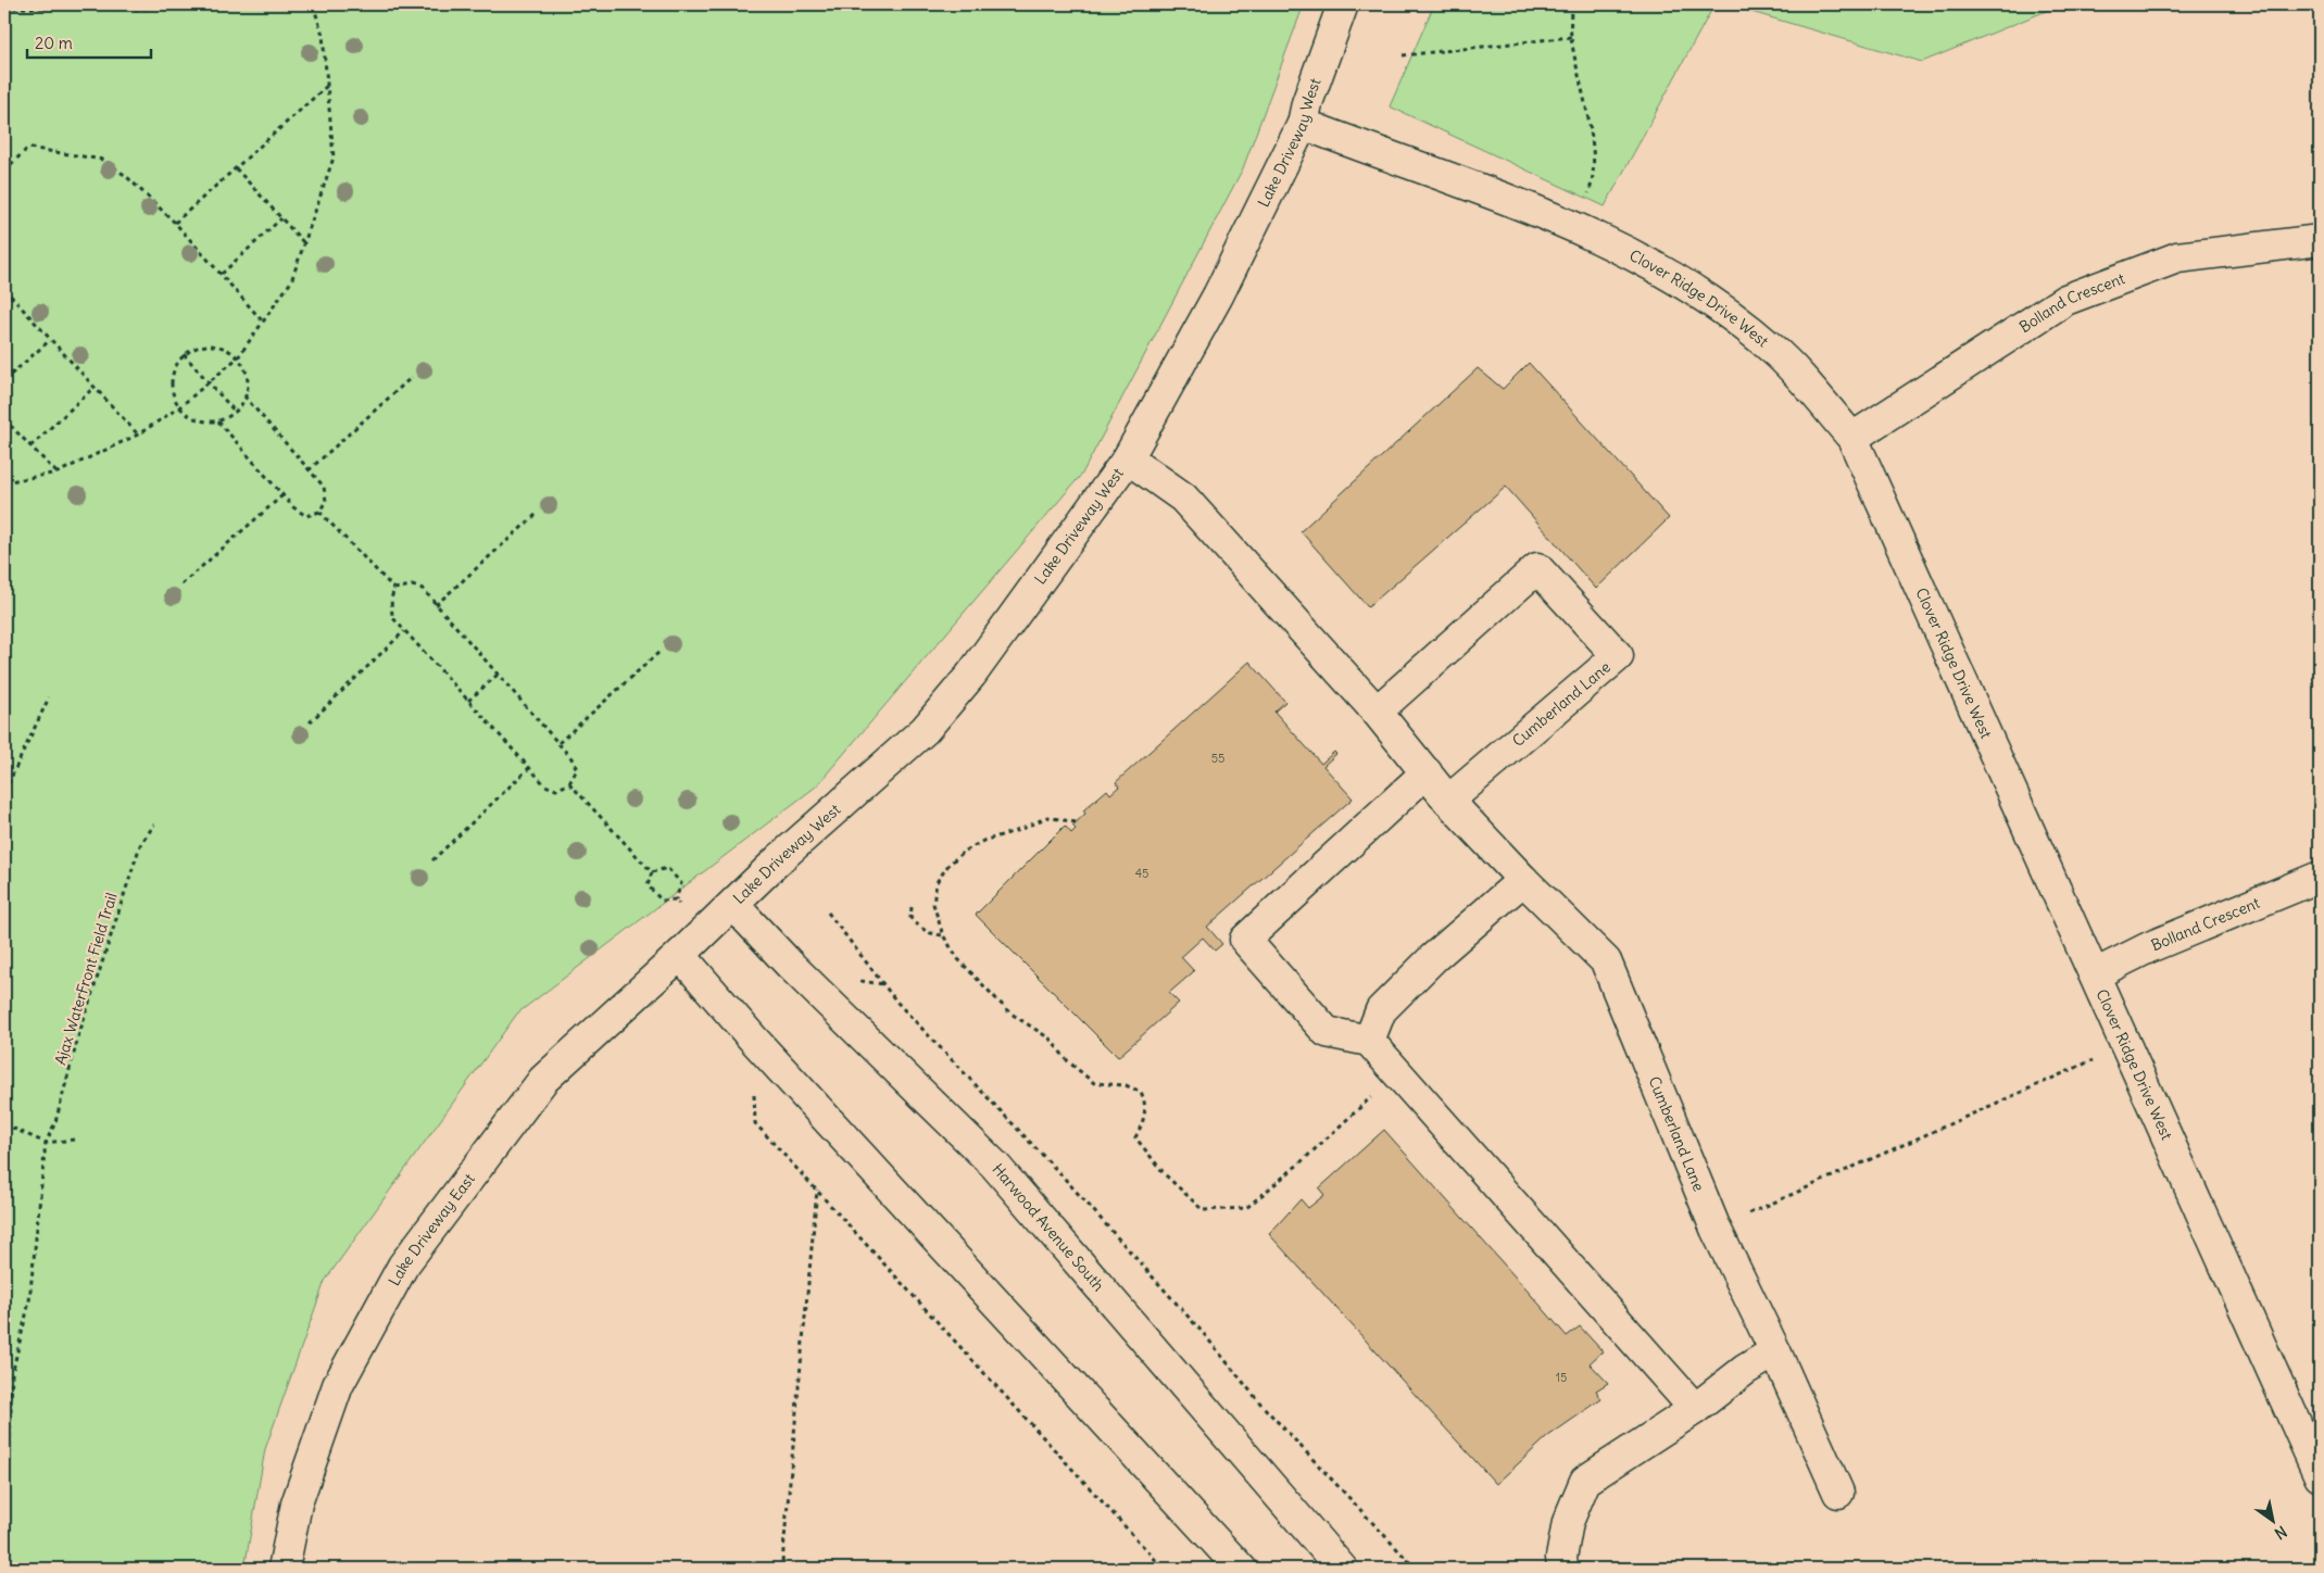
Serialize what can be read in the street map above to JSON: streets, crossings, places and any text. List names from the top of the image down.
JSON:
{
  "streets": {
    "street": [
      "Lake Driveway West",
      "Clover Ridge Drive West",
      "Bolland Crescent",
      "Cumberland Lane",
      "Harwood Avenue South",
      "Lake Driveway East"
    ],
    "path": ["Ajax WaterFront Field Trail"]
  },
  "crossings": [
    ["Lake Driveway West", "Clover Ridge Drive West"],
    ["Lake Driveway West", "Cumberland Lane"],
    ["Lake Driveway West", "Harwood Avenue South"],
    ["Lake Driveway West", "Lake Driveway East"],
    ["Clover Ridge Drive West", "Bolland Crescent"]
  ],
  "house_numbers": ["55", "45", "15"],
  "scale_bar": "20 m",
  "north": "bottom right"
}
